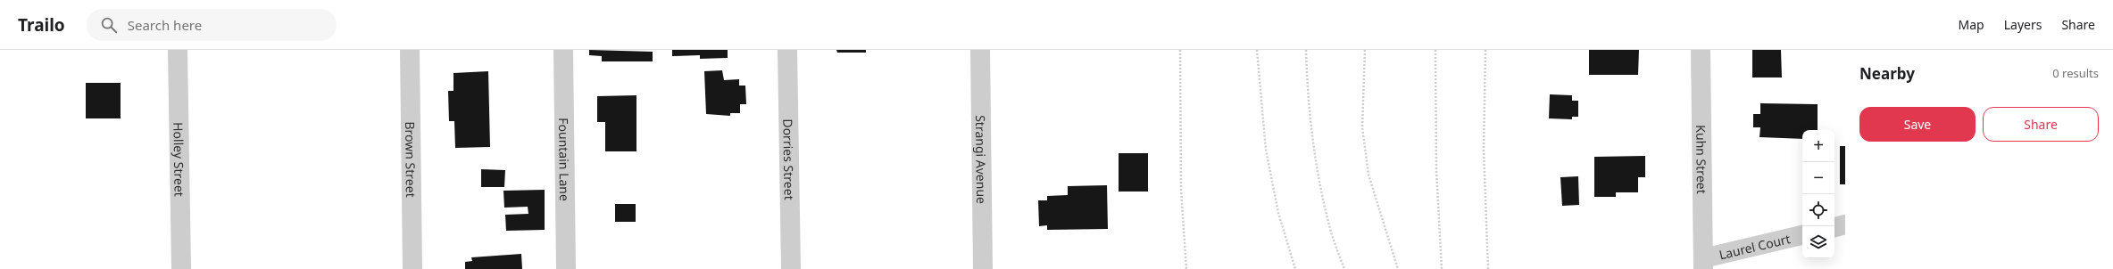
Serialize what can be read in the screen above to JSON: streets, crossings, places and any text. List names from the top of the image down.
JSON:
{
  "streets": {
    "street": [
      "Holley Street",
      "Brown Street",
      "Fountain Lane",
      "Dorries Street",
      "Strangi Avenue",
      "Kuhn Street",
      "Laurel Court"
    ]
  },
  "crossings": [
    ["Kuhn Street", "Laurel Court"]
  ],
  "page": {
    "header": "Trailo",
    "search": "Search here",
    "nav": ["Map", "Layers", "Share"],
    "heading": ["Nearby", "0 results"],
    "buttons": ["Save", "Share"],
    "map_buttons": ["+", "−"]
  }
}
